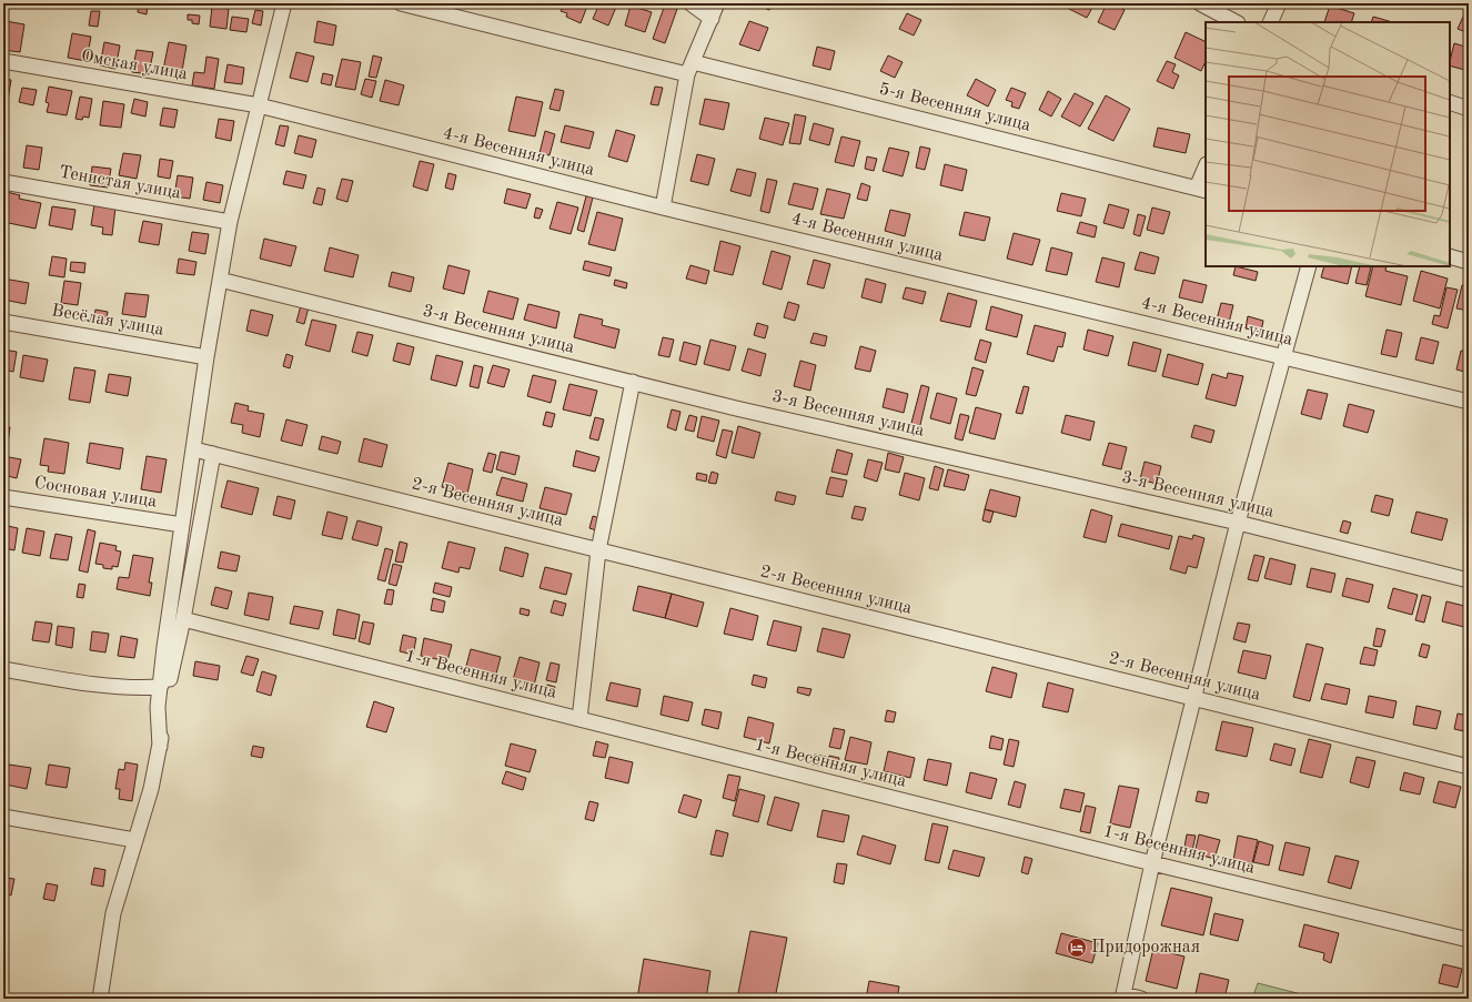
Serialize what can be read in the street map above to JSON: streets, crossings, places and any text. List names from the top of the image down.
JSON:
{
  "streets": {
    "street": [
      "Омская улица",
      "5-я Весенняя улица",
      "4-я Весенняя улица",
      "Тенистая улица",
      "Весёлая улица",
      "3-я Весенняя улица",
      "Сосновая улица",
      "2-я Весенняя улица",
      "1-я Весенняя улица"
    ]
  },
  "crossings": [
    ["Омская улица", "4-я Весенняя улица"]
  ],
  "places": {
    "hotel": ["Придорожная"]
  }
}
